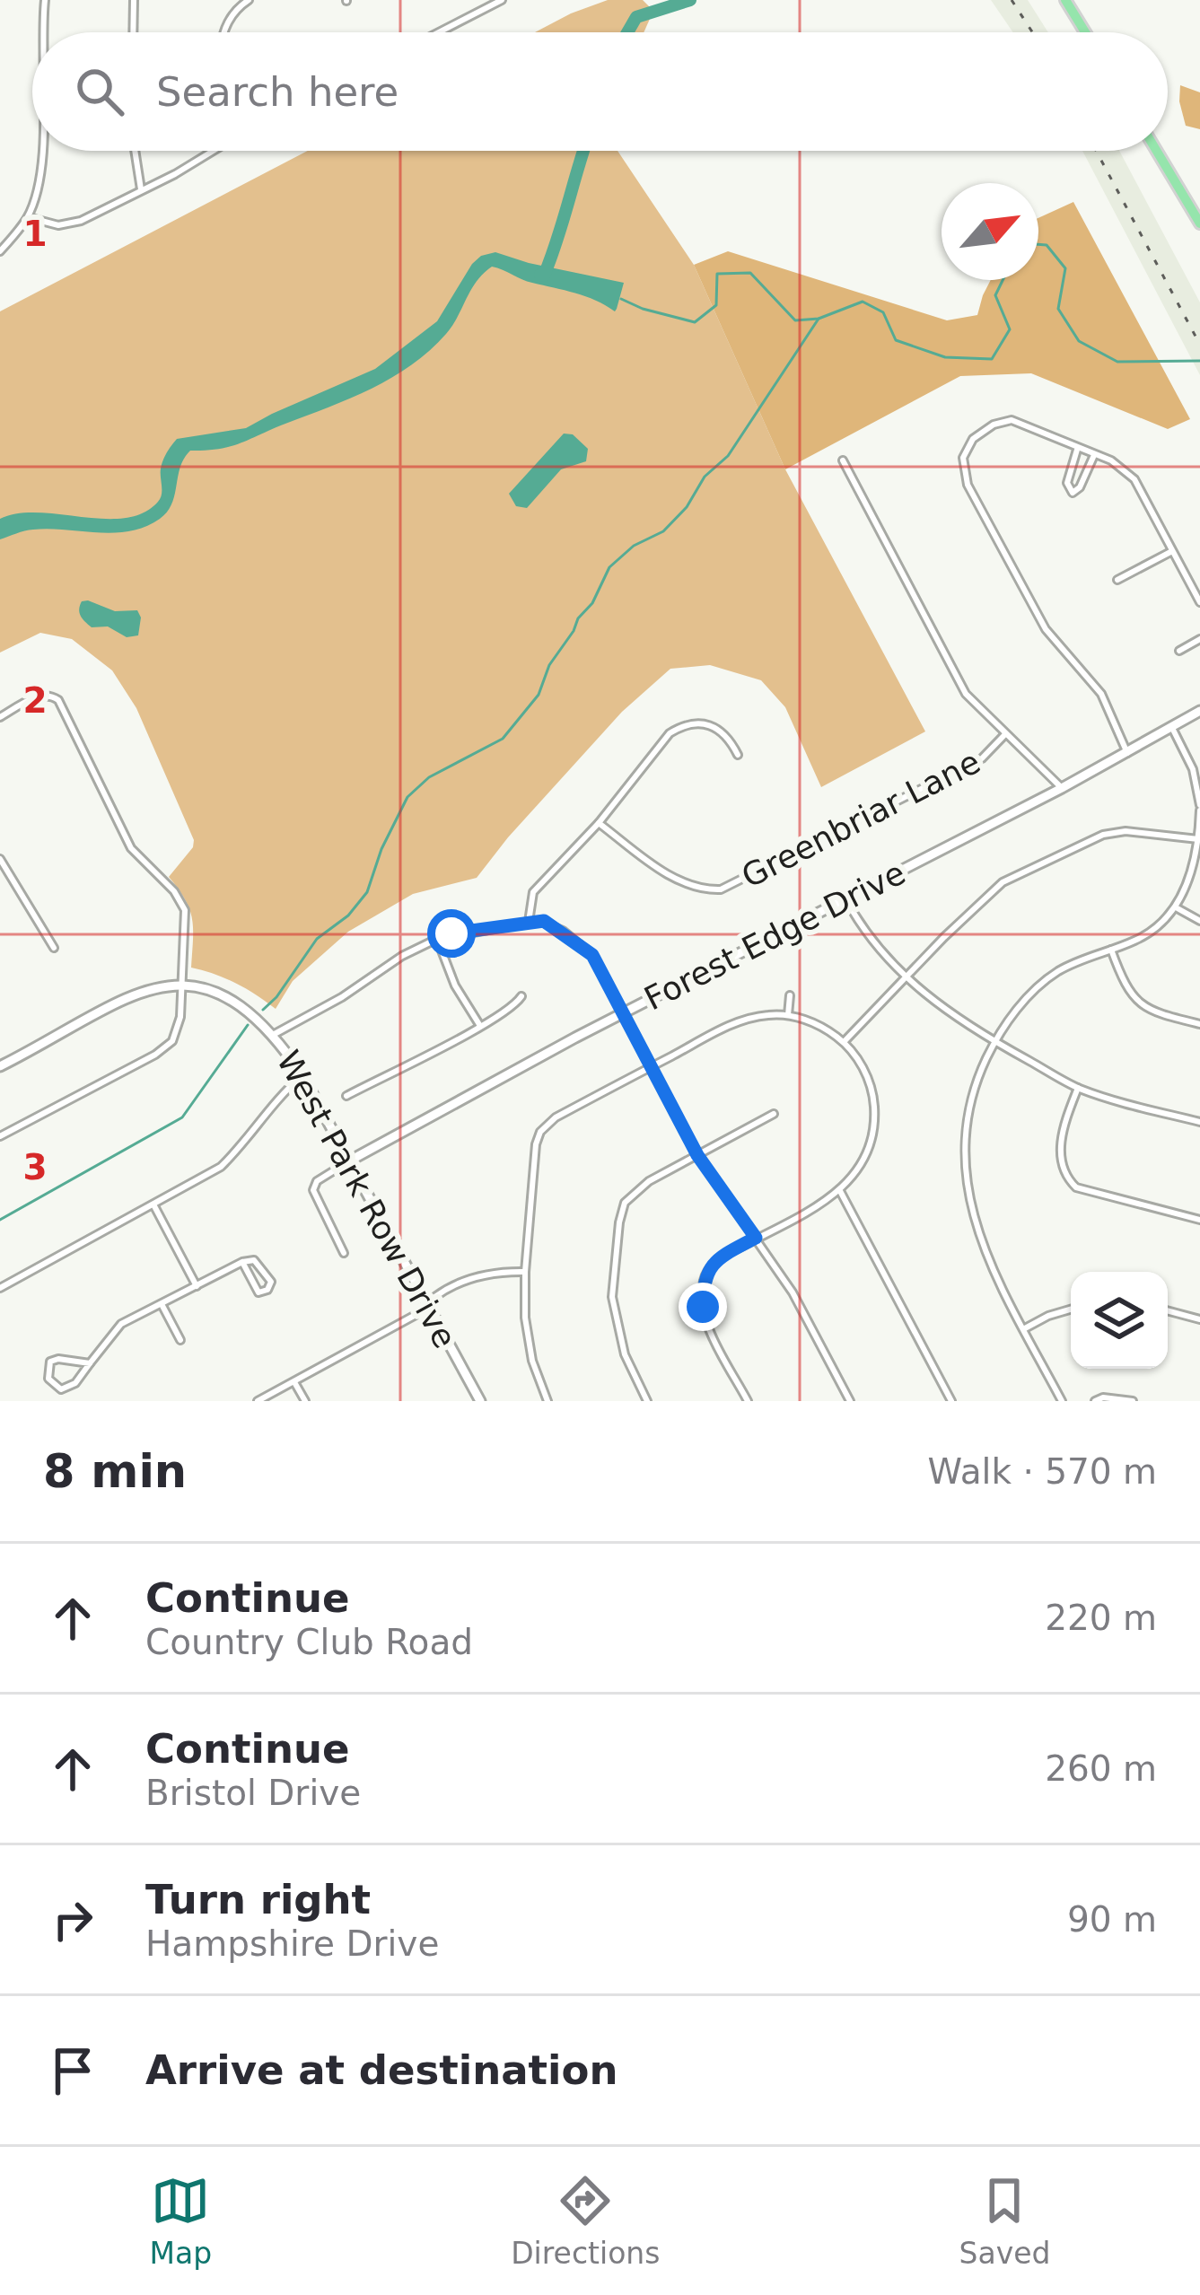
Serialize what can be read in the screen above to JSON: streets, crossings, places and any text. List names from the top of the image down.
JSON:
{
  "streets": {
    "street": ["Greenbriar Lane", "Forest Edge Drive", "West Park Row Drive"]
  },
  "crossings": [
    ["Forest Edge Drive", "West Park Row Drive"]
  ],
  "north": "top right",
  "page": {
    "search": "Search here",
    "heading": ["8 min", "Walk · 570 m"],
    "list": [
      ["Continue", "Country Club Road", "220 m"],
      ["Continue", "Bristol Drive", "260 m"],
      ["Turn right", "Hampshire Drive", "90 m"],
      "Arrive at destination"
    ],
    "nav": ["Map", "Directions", "Saved"]
  },
  "grid": {
    "rows": ["1", "2", "3"]
  }
}
